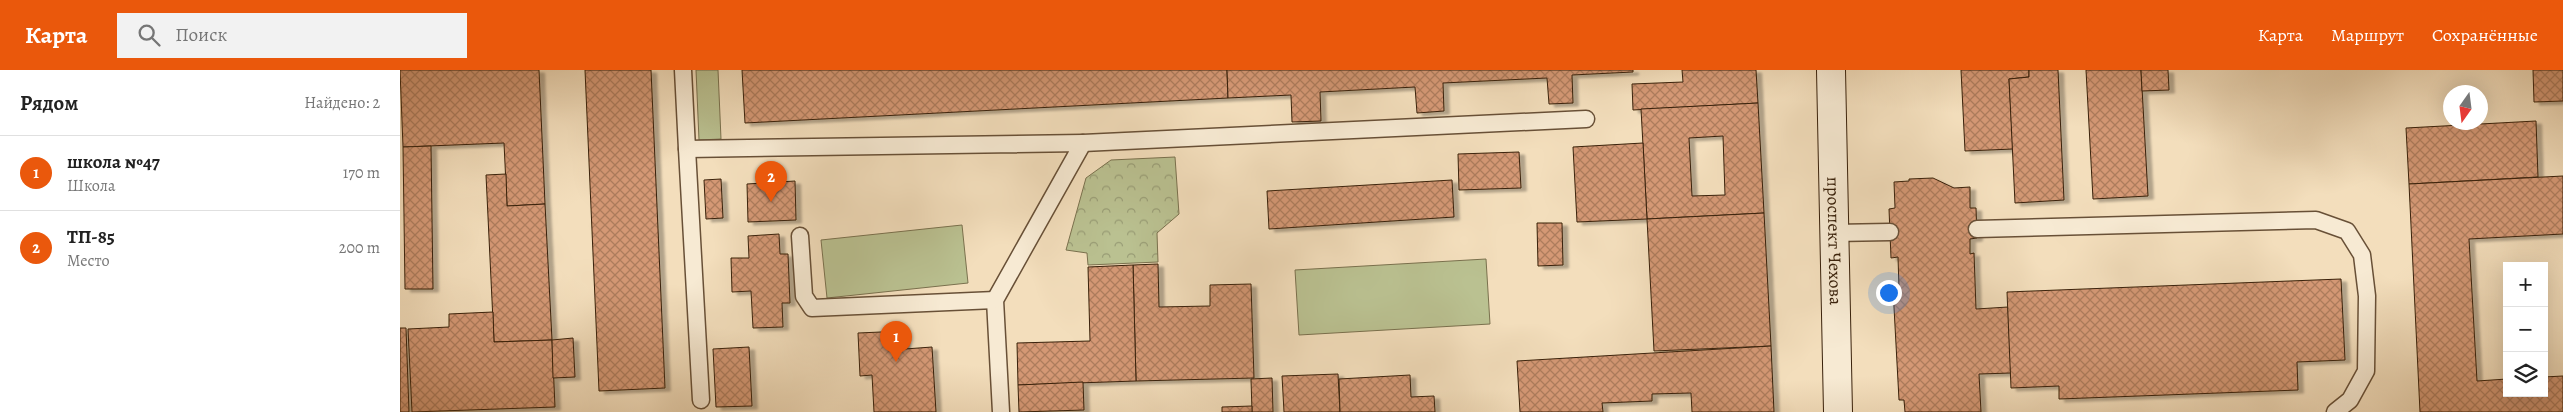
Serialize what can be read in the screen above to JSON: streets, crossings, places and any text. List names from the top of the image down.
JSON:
{
  "streets": {
    "street": ["проспект Чехова"]
  },
  "north": "bottom",
  "page": {
    "header": "Карта",
    "search": "Поиск",
    "nav": ["Карта", "Маршрут", "Сохранённые"],
    "heading": ["Рядом", "Найдено: 2"],
    "list": [
      {
        "mark": "1",
        "name": "школа №47",
        "note": "Школа",
        "value": "170 m"
      },
      {
        "mark": "2",
        "name": "ТП-85",
        "note": "Место",
        "value": "200 m"
      }
    ],
    "pins": ["2", "1"],
    "map_buttons": ["+", "−"]
  }
}
